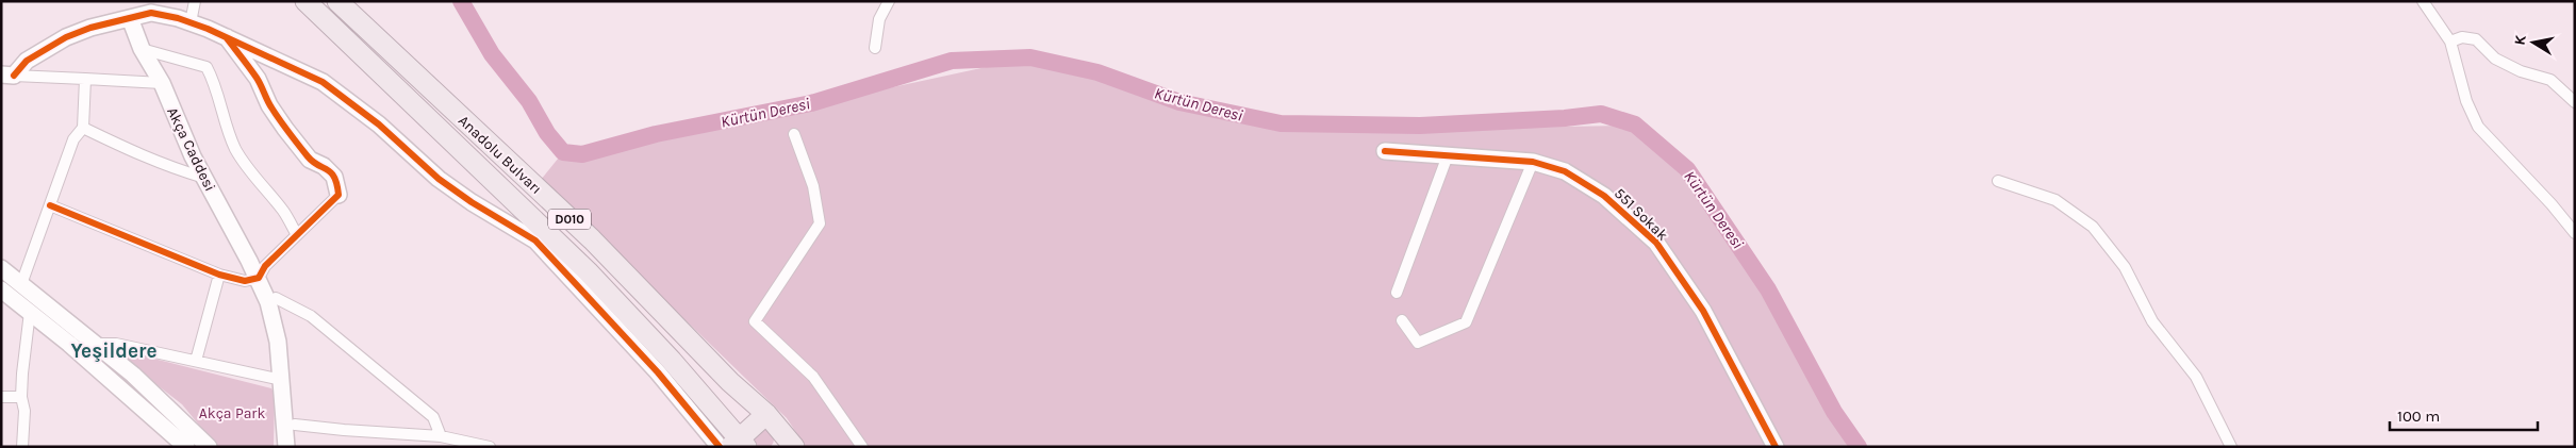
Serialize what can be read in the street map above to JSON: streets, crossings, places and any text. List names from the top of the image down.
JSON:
{
  "streets": {
    "highway": ["Anadolu Bulvarı", "D010"],
    "street": ["Akça Caddesi", "551 Sokak"]
  },
  "districts": ["Yeşildere"],
  "water": ["Kürtün Deresi"],
  "parks": ["Akça Park"],
  "scale_bar": "100 m",
  "north": "left"
}
